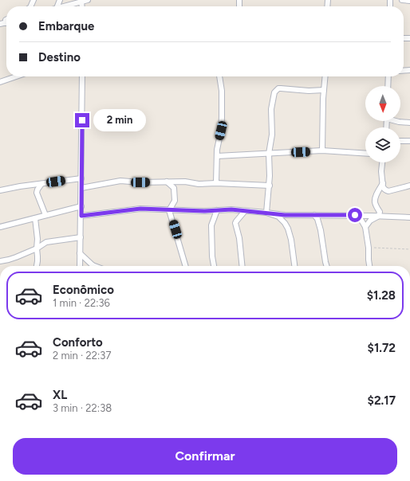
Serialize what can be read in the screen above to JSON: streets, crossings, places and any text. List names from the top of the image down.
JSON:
{
  "north": "bottom",
  "page": {
    "banner": ["Embarque", "Destino"],
    "bubble": "2 min",
    "list": [
      {
        "name": "Econômico",
        "note": "1 min · 22:36",
        "value": "$1.28"
      },
      {
        "name": "Conforto",
        "note": "2 min · 22:37",
        "value": "$1.72"
      },
      {
        "name": "XL",
        "note": "3 min · 22:38",
        "value": "$2.17"
      }
    ],
    "buttons": "Confirmar"
  }
}
